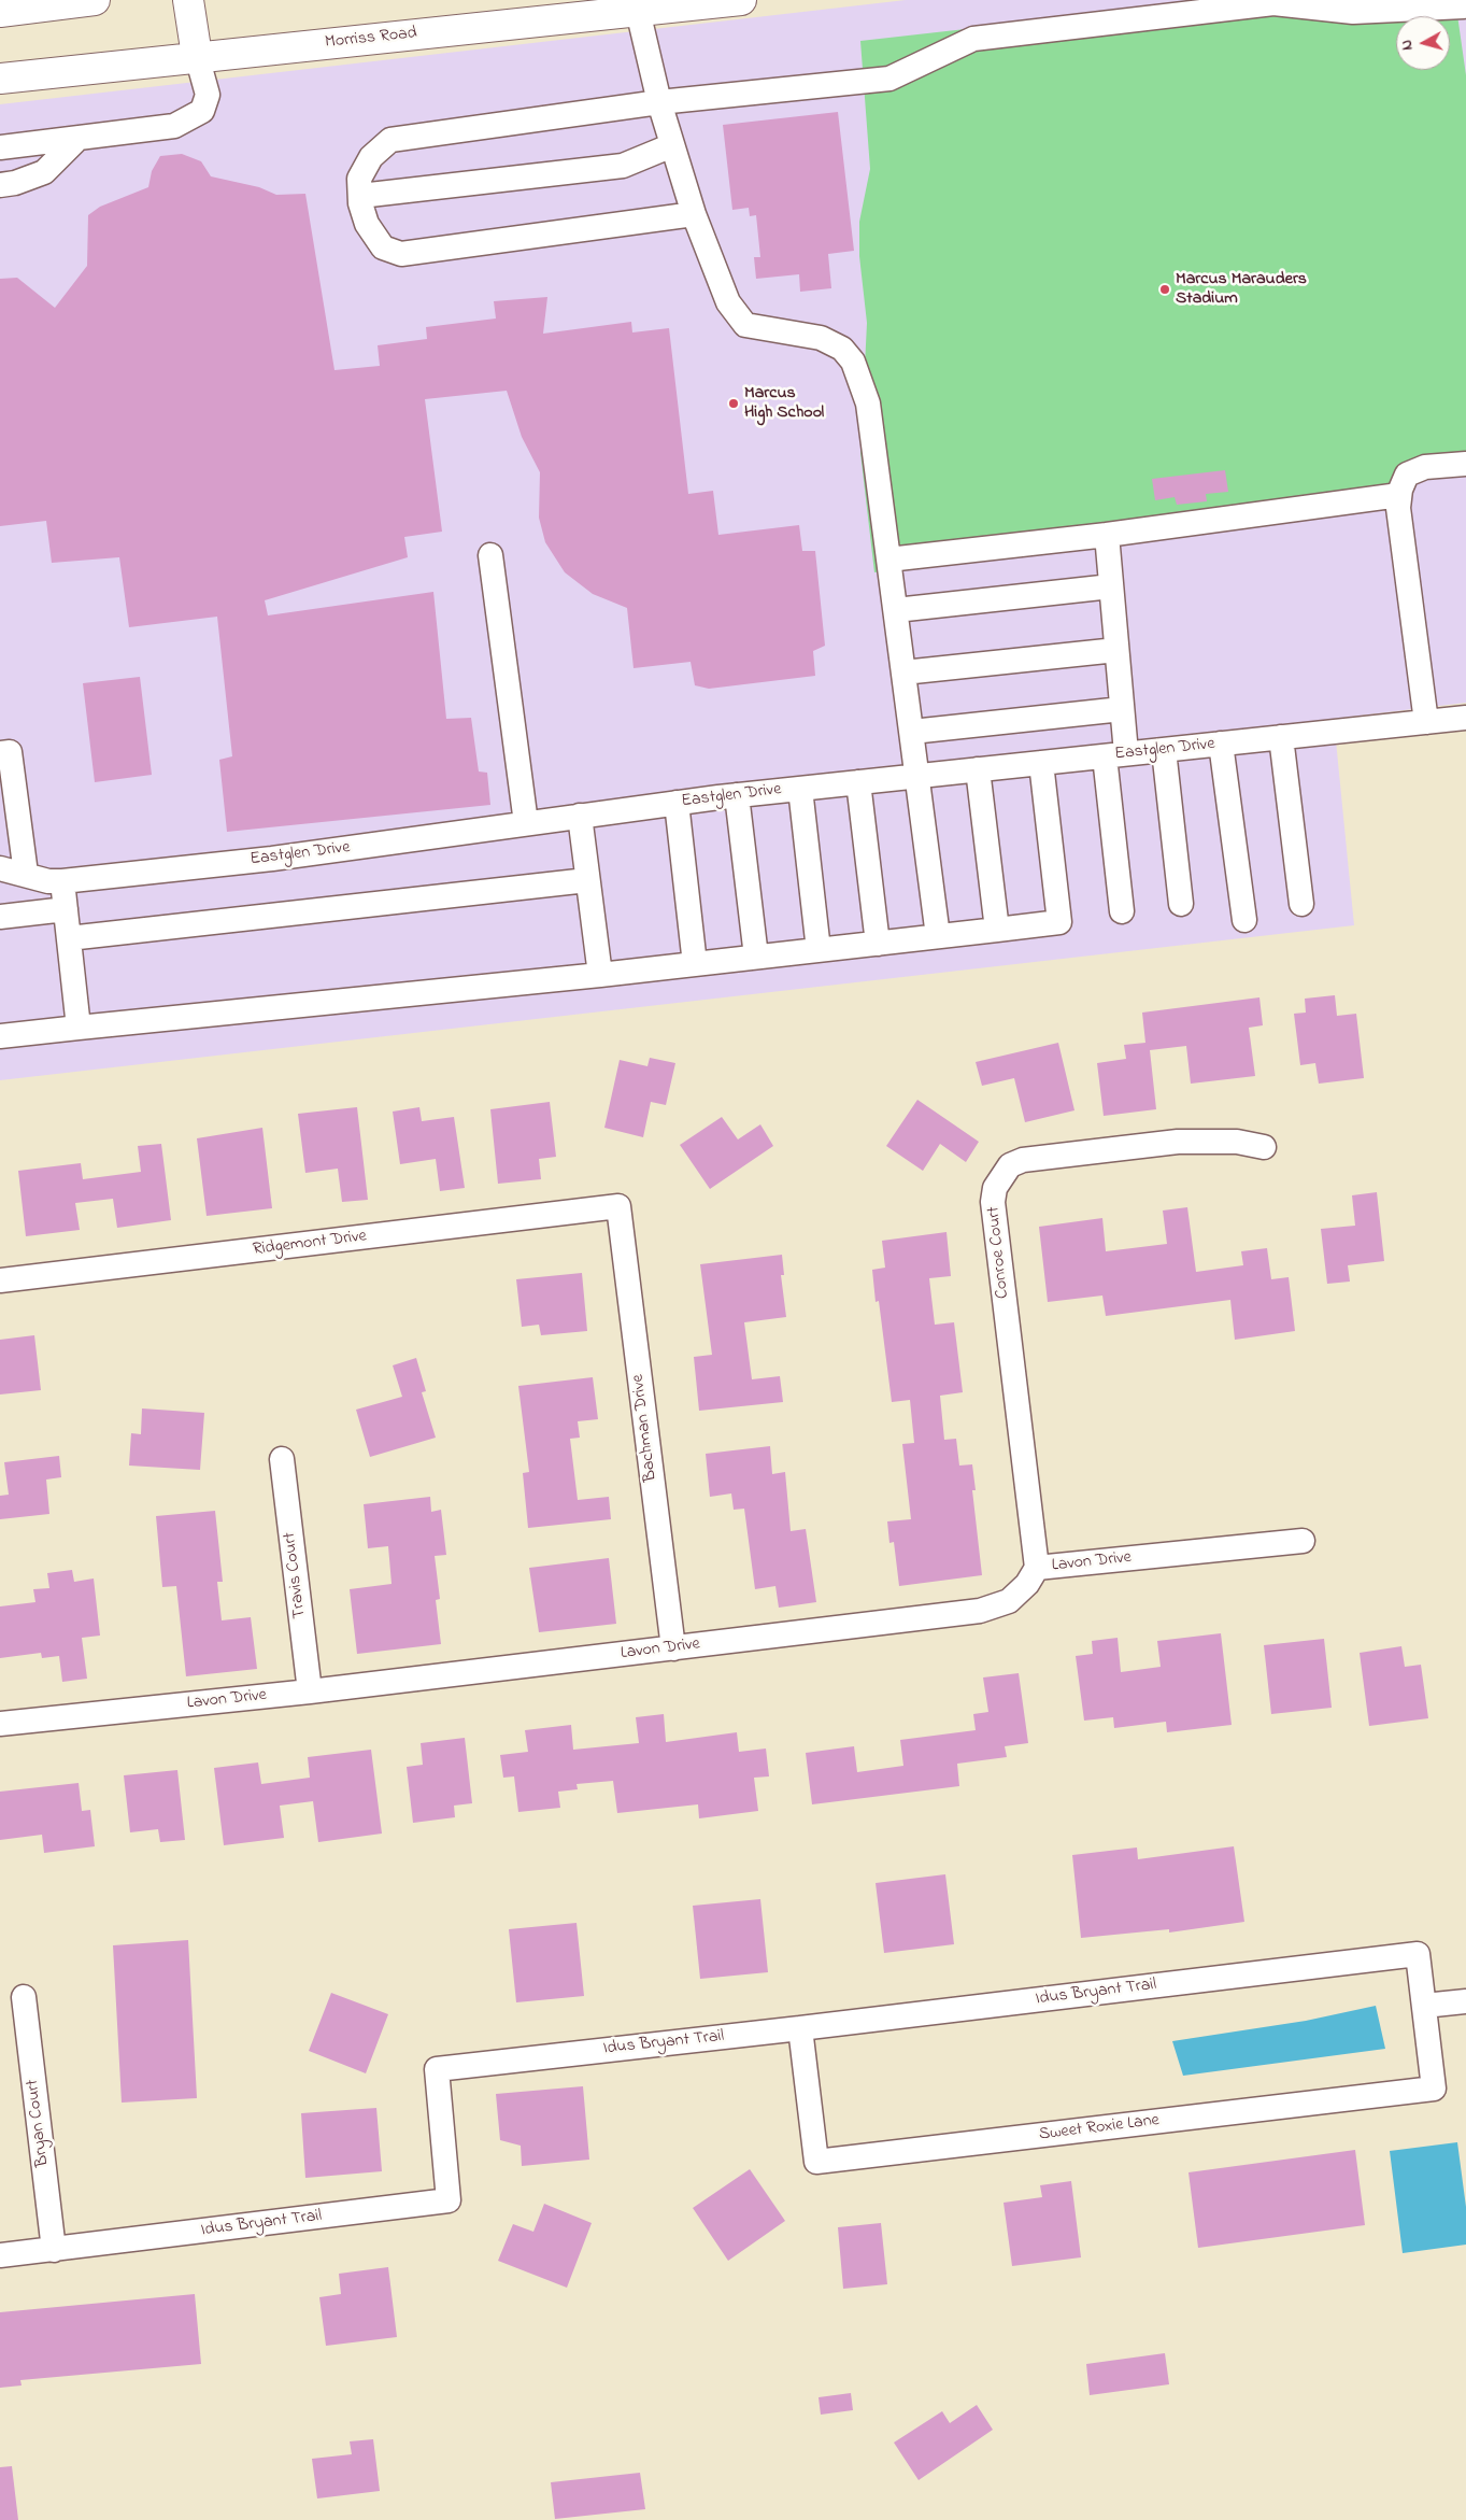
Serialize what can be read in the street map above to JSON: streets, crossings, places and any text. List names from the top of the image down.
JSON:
{
  "streets": {
    "main road": ["Morriss Road"],
    "street": [
      "Eastglen Drive",
      "Ridgemont Drive",
      "Conroe Court",
      "Bachman Drive",
      "Lavon Drive",
      "Travis Court",
      "Idus Bryant Trail",
      "Bryan Court",
      "Sweet Roxie Lane"
    ]
  },
  "crossings": [
    ["Ridgemont Drive", "Bachman Drive"],
    ["Conroe Court", "Lavon Drive"],
    ["Bachman Drive", "Lavon Drive"],
    ["Lavon Drive", "Travis Court"],
    ["Idus Bryant Trail", "Bryan Court"],
    ["Idus Bryant Trail", "Sweet Roxie Lane"]
  ],
  "places": ["Marcus Marauders Stadium", "Marcus High School"],
  "north": "left"
}
